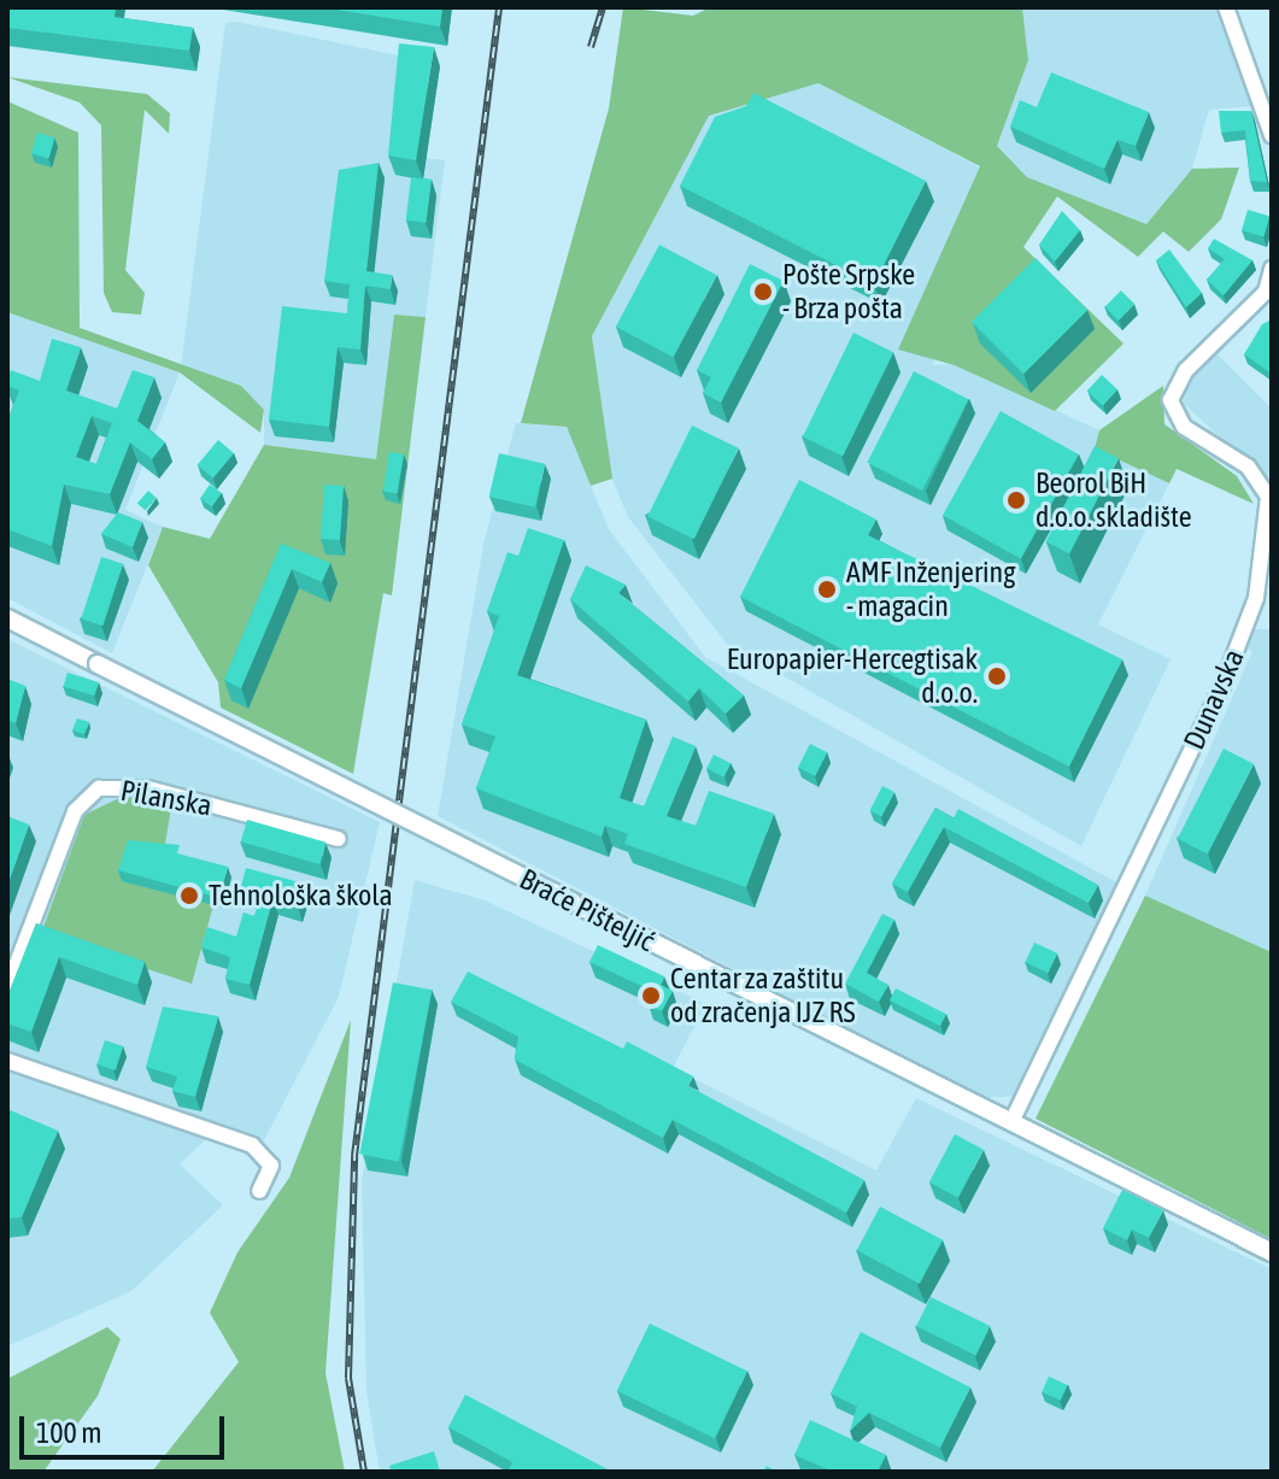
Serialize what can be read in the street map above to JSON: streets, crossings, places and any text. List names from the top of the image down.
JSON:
{
  "streets": {
    "street": ["Dunavska", "Pilanska", "Braće Pišteljić"]
  },
  "crossings": [
    ["Dunavska", "Braće Pišteljić"]
  ],
  "places": [
    "Pošte Srpske - Brza pošta",
    "Beorol BiH d.o.o. skladište",
    "AMF Inženjering - magacin",
    "Europapier-Hercegtisak d.o.o.",
    "Tehnološka škola",
    "Centar za zaštitu od zračenja IJZ RS"
  ],
  "scale_bar": "100 m"
}
